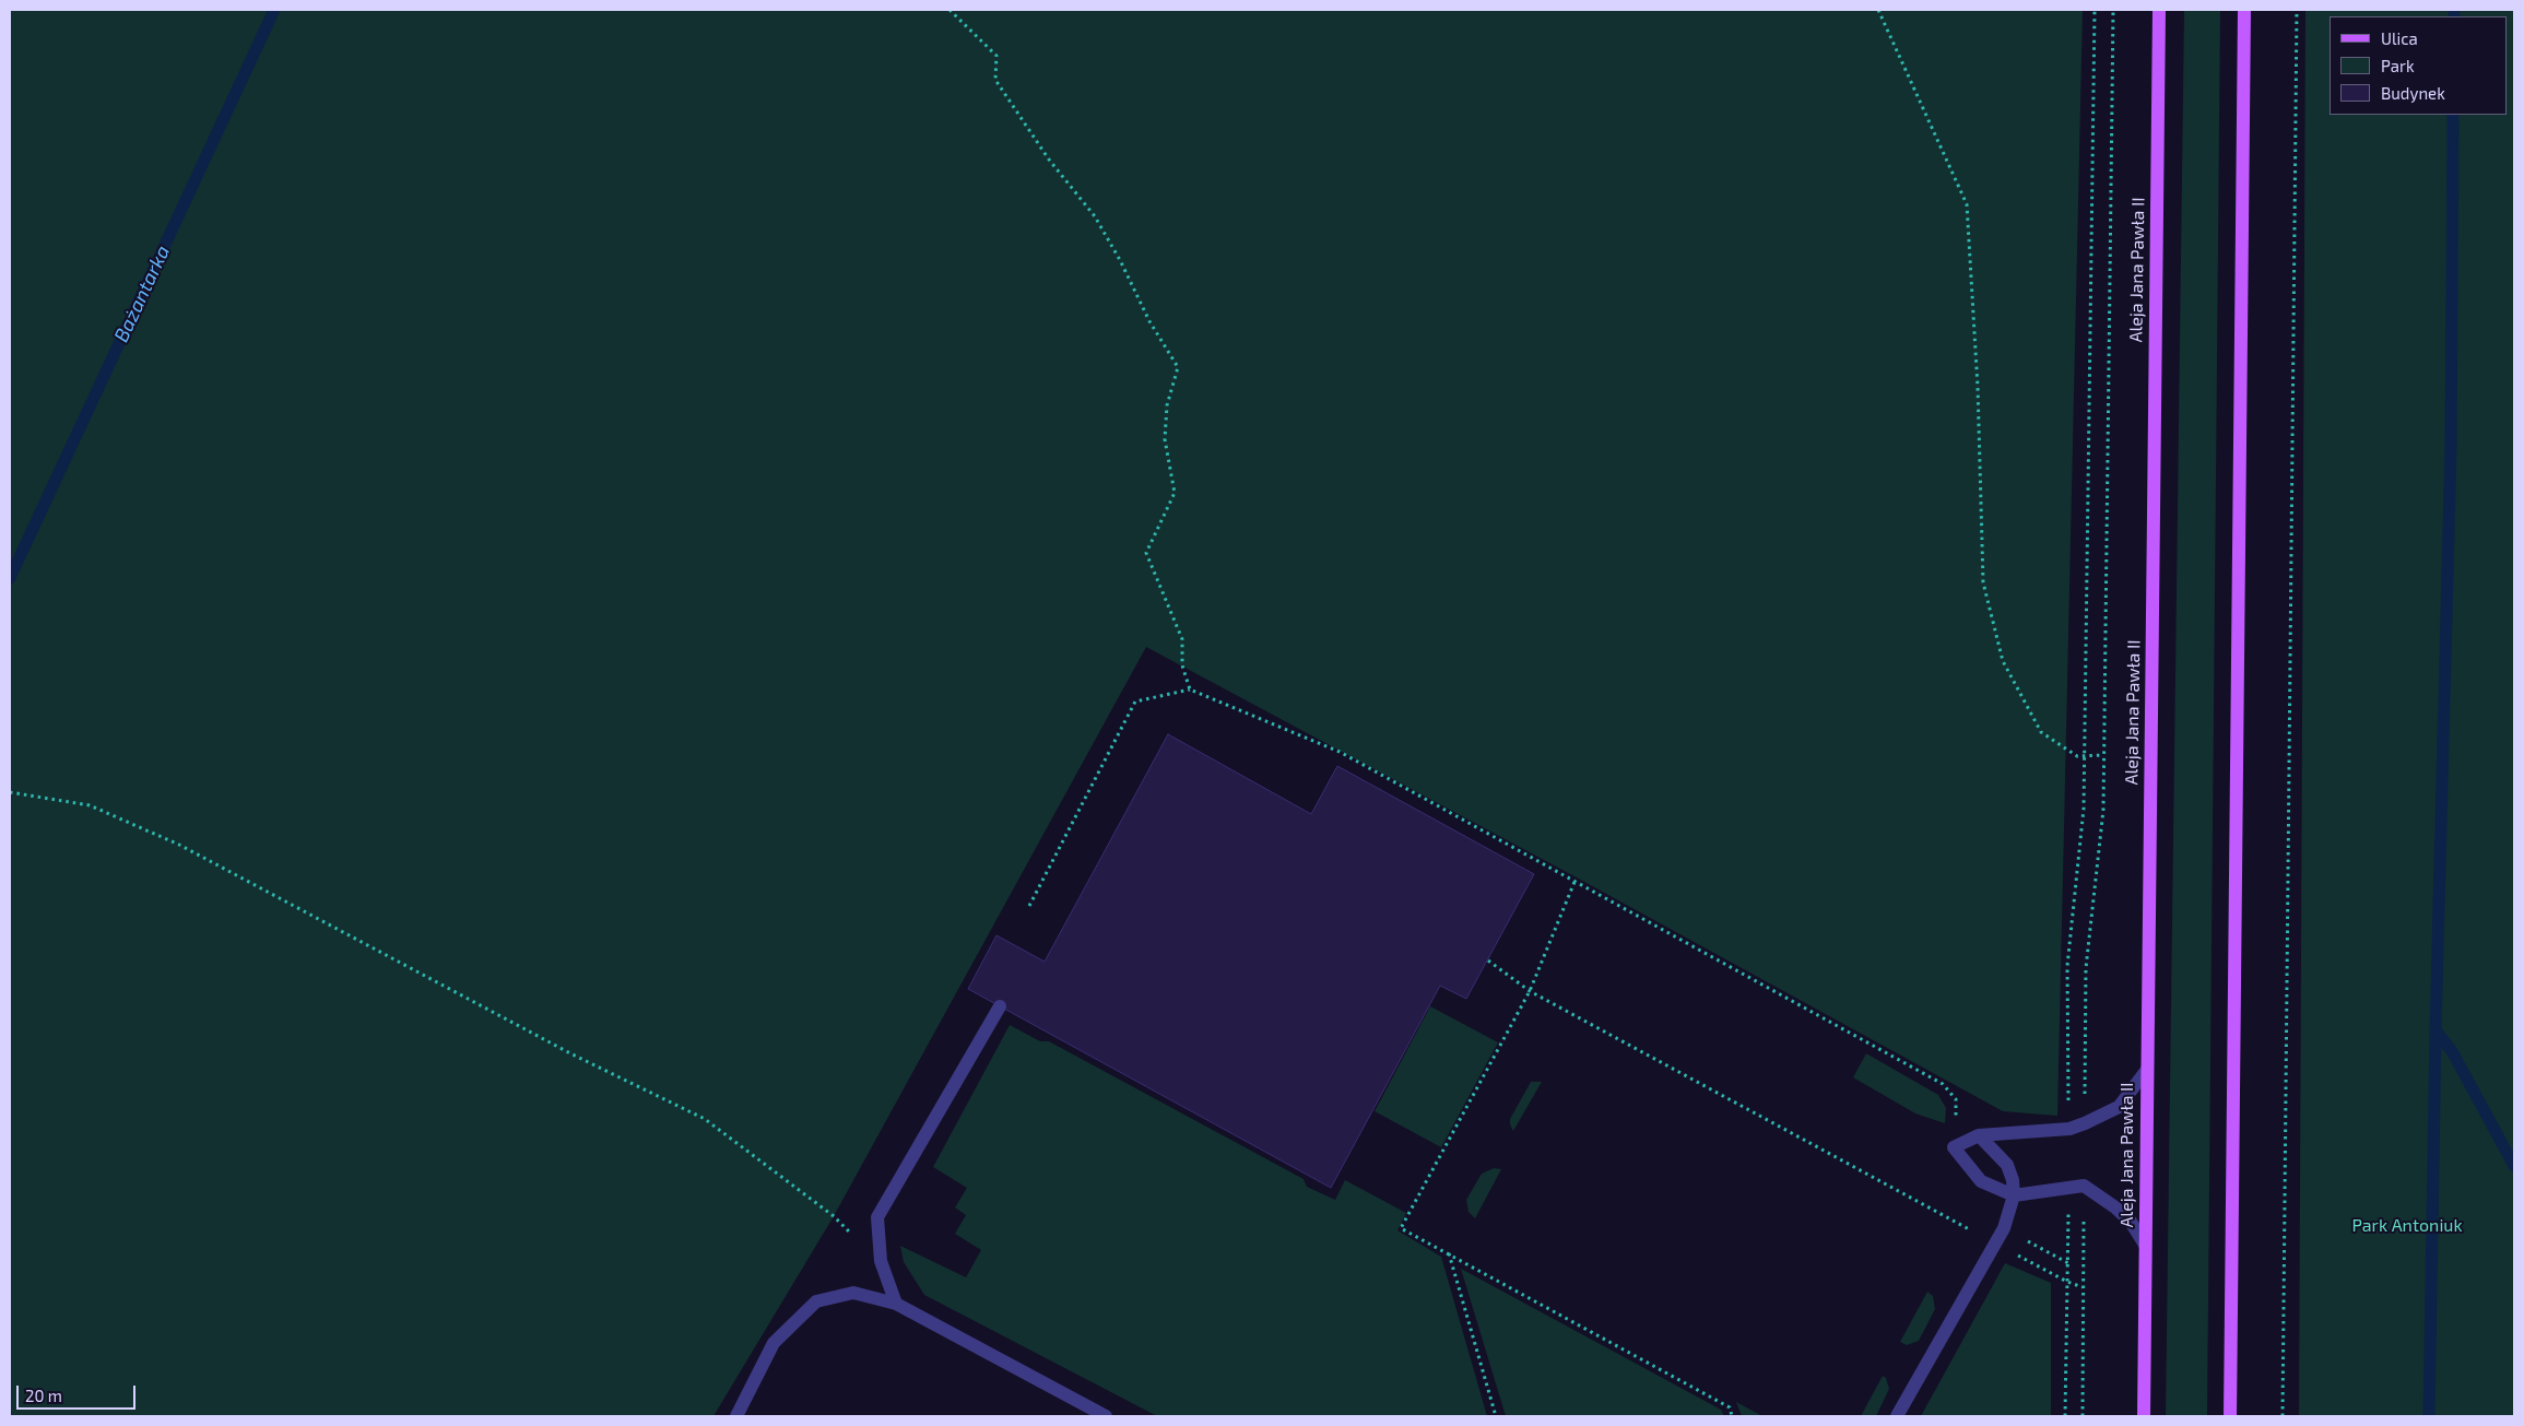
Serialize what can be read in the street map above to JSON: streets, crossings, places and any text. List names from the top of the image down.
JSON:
{
  "streets": {
    "main road": ["Aleja Jana Pawła II"]
  },
  "water": ["Bażantarka"],
  "parks": ["Park Antoniuk"],
  "legend": ["Ulica", "Park", "Budynek"],
  "scale_bar": "20 m"
}
